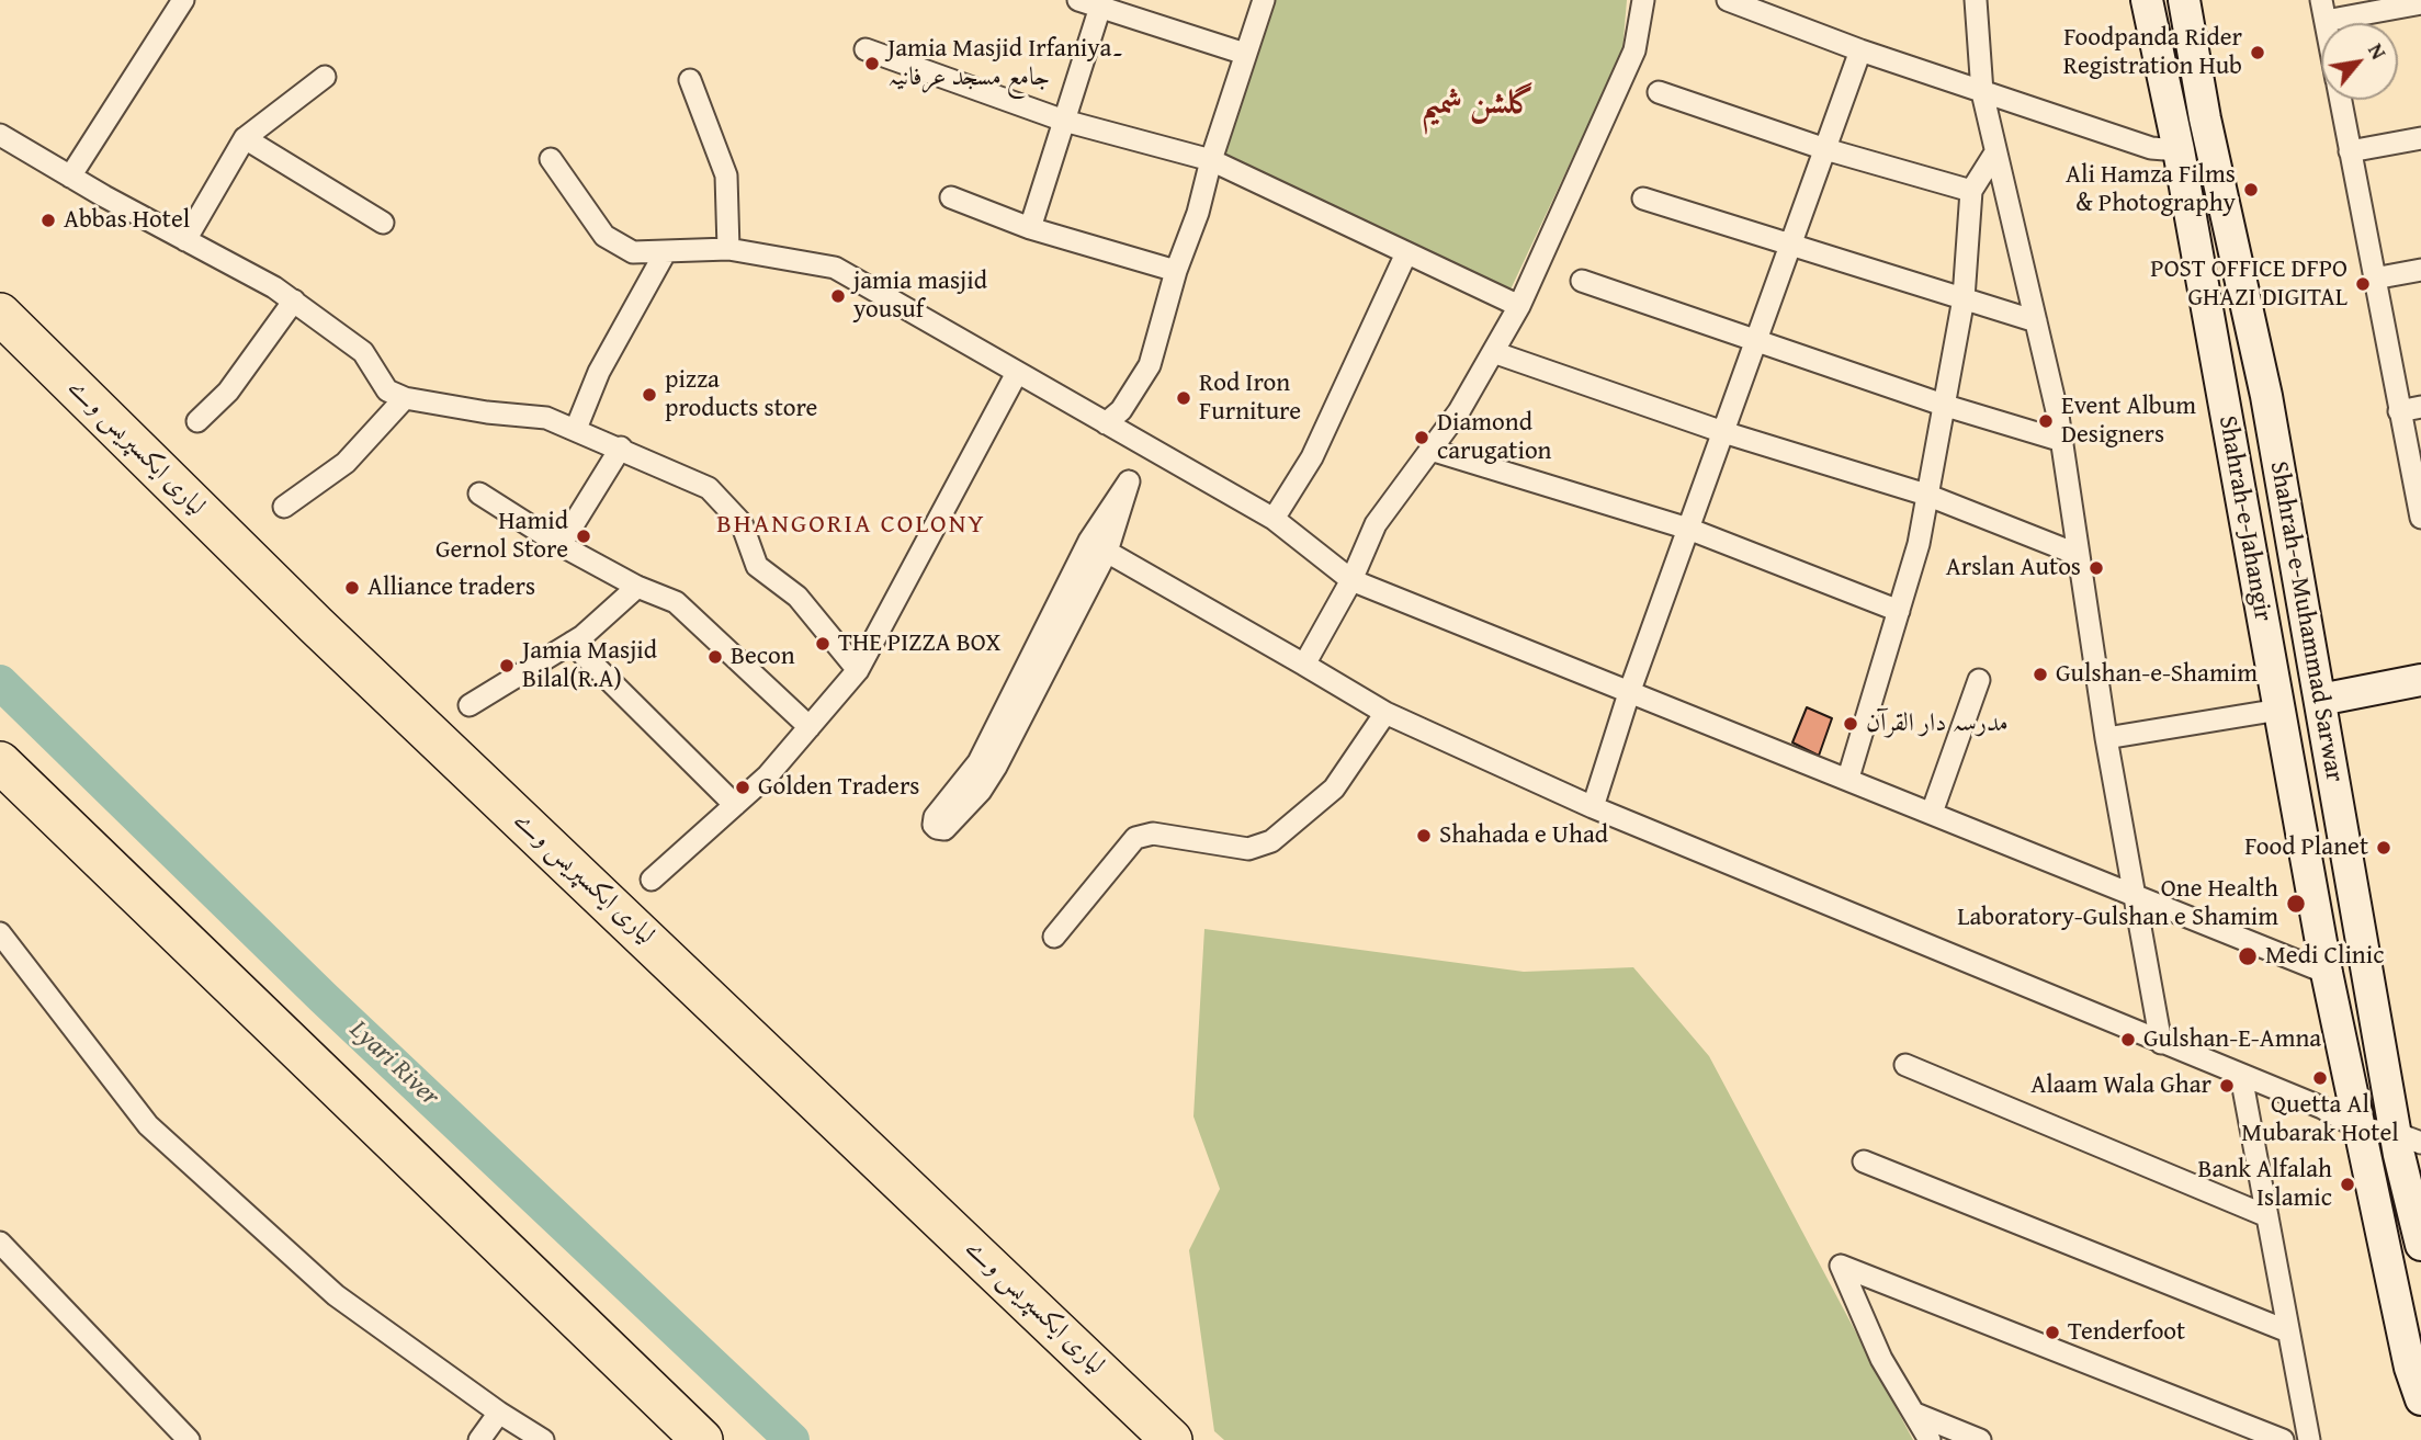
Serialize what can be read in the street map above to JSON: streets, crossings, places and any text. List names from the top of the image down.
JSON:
{
  "streets": {
    "highway": ["لیاری ایکسپریس وے"],
    "main road": ["Shahrah-e-Jahangir", "Shahrah-e-Muhammad Sarwar"]
  },
  "districts": ["گلشن شمیم", "BHANGORIA COLONY"],
  "water": ["Lyari River"],
  "places": [
    "Foodpanda Rider Registration Hub",
    "Jamia Masjid Irfaniya۔ جامع مسجد عرفانیہ",
    "Ali Hamza Films & Photography",
    "Abbas Hotel",
    "POST OFFICE DFPO GHAZI DIGITAL",
    "jamia masjid yousuf",
    "pizza products store",
    "Rod Iron Furniture",
    "Event Album Designers",
    "Diamond carugation",
    "Hamid Gernol Store",
    "Arslan Autos",
    "Alliance traders",
    "THE PIZZA BOX",
    "Becon",
    "Jamia Masjid Bilal(R.A)",
    "Gulshan-e-Shamim",
    "مدرسہ دار القرآن",
    "Golden Traders",
    "Shahada e Uhad",
    "Food Planet",
    "One Health Laboratory-Gulshan e Shamim",
    "Medi Clinic",
    "Gulshan-E-Amna",
    "Quetta Al Mubarak Hotel",
    "Alaam Wala Ghar",
    "Bank Alfalah Islamic",
    "Tenderfoot"
  ],
  "north": "top right"
}
